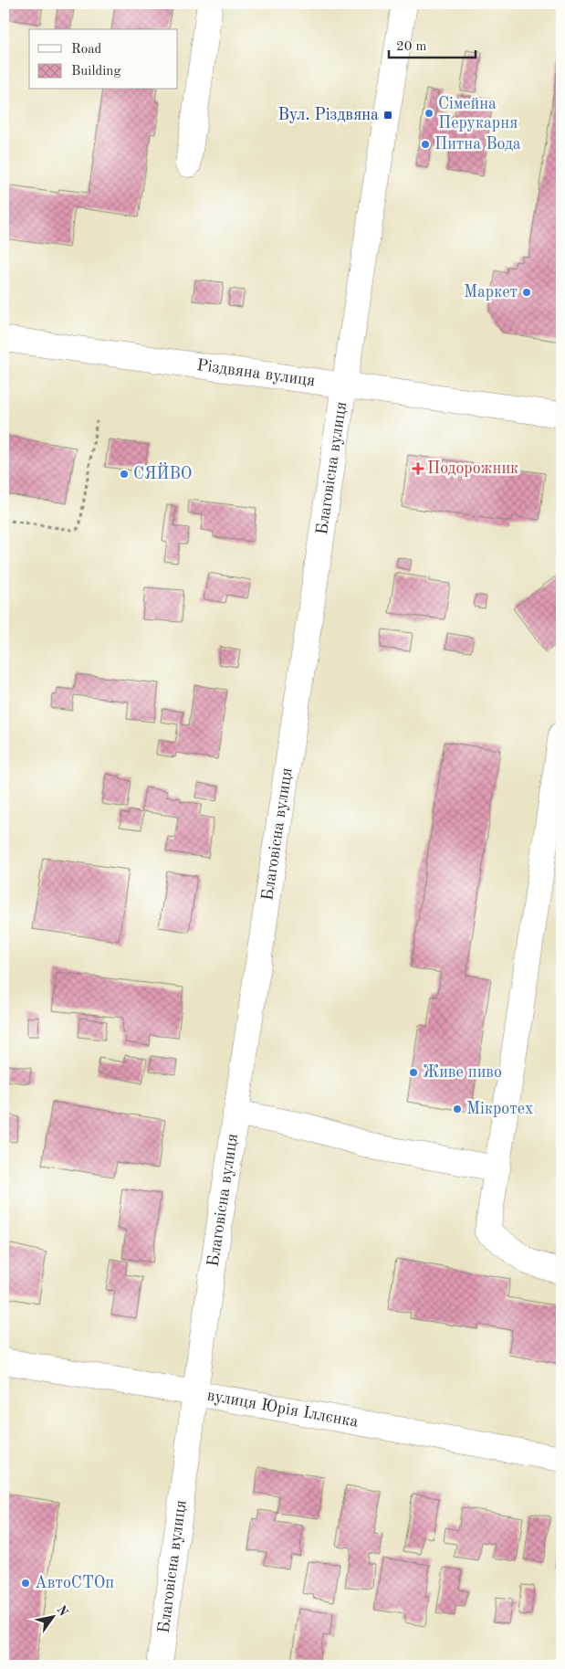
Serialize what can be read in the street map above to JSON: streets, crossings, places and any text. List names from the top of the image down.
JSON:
{
  "streets": {
    "main road": ["Різдвяна вулиця", "Благовісна вулиця", "вулиця Юрія Іллєнка"]
  },
  "crossings": [
    ["Різдвяна вулиця", "Благовісна вулиця"],
    ["Благовісна вулиця", "вулиця Юрія Іллєнка"]
  ],
  "places": {
    "other": [
      "Сімейна Перукарня",
      "Питна Вода",
      "Маркет",
      "СЯЙВО",
      "Живе пиво",
      "Мiкротех",
      "АвтоСТОп"
    ],
    "transit": ["Вул. Різдвяна"],
    "health": ["Подорожник"]
  },
  "legend": ["Road", "Building"],
  "scale_bar": "20 m",
  "north": "top right"
}
